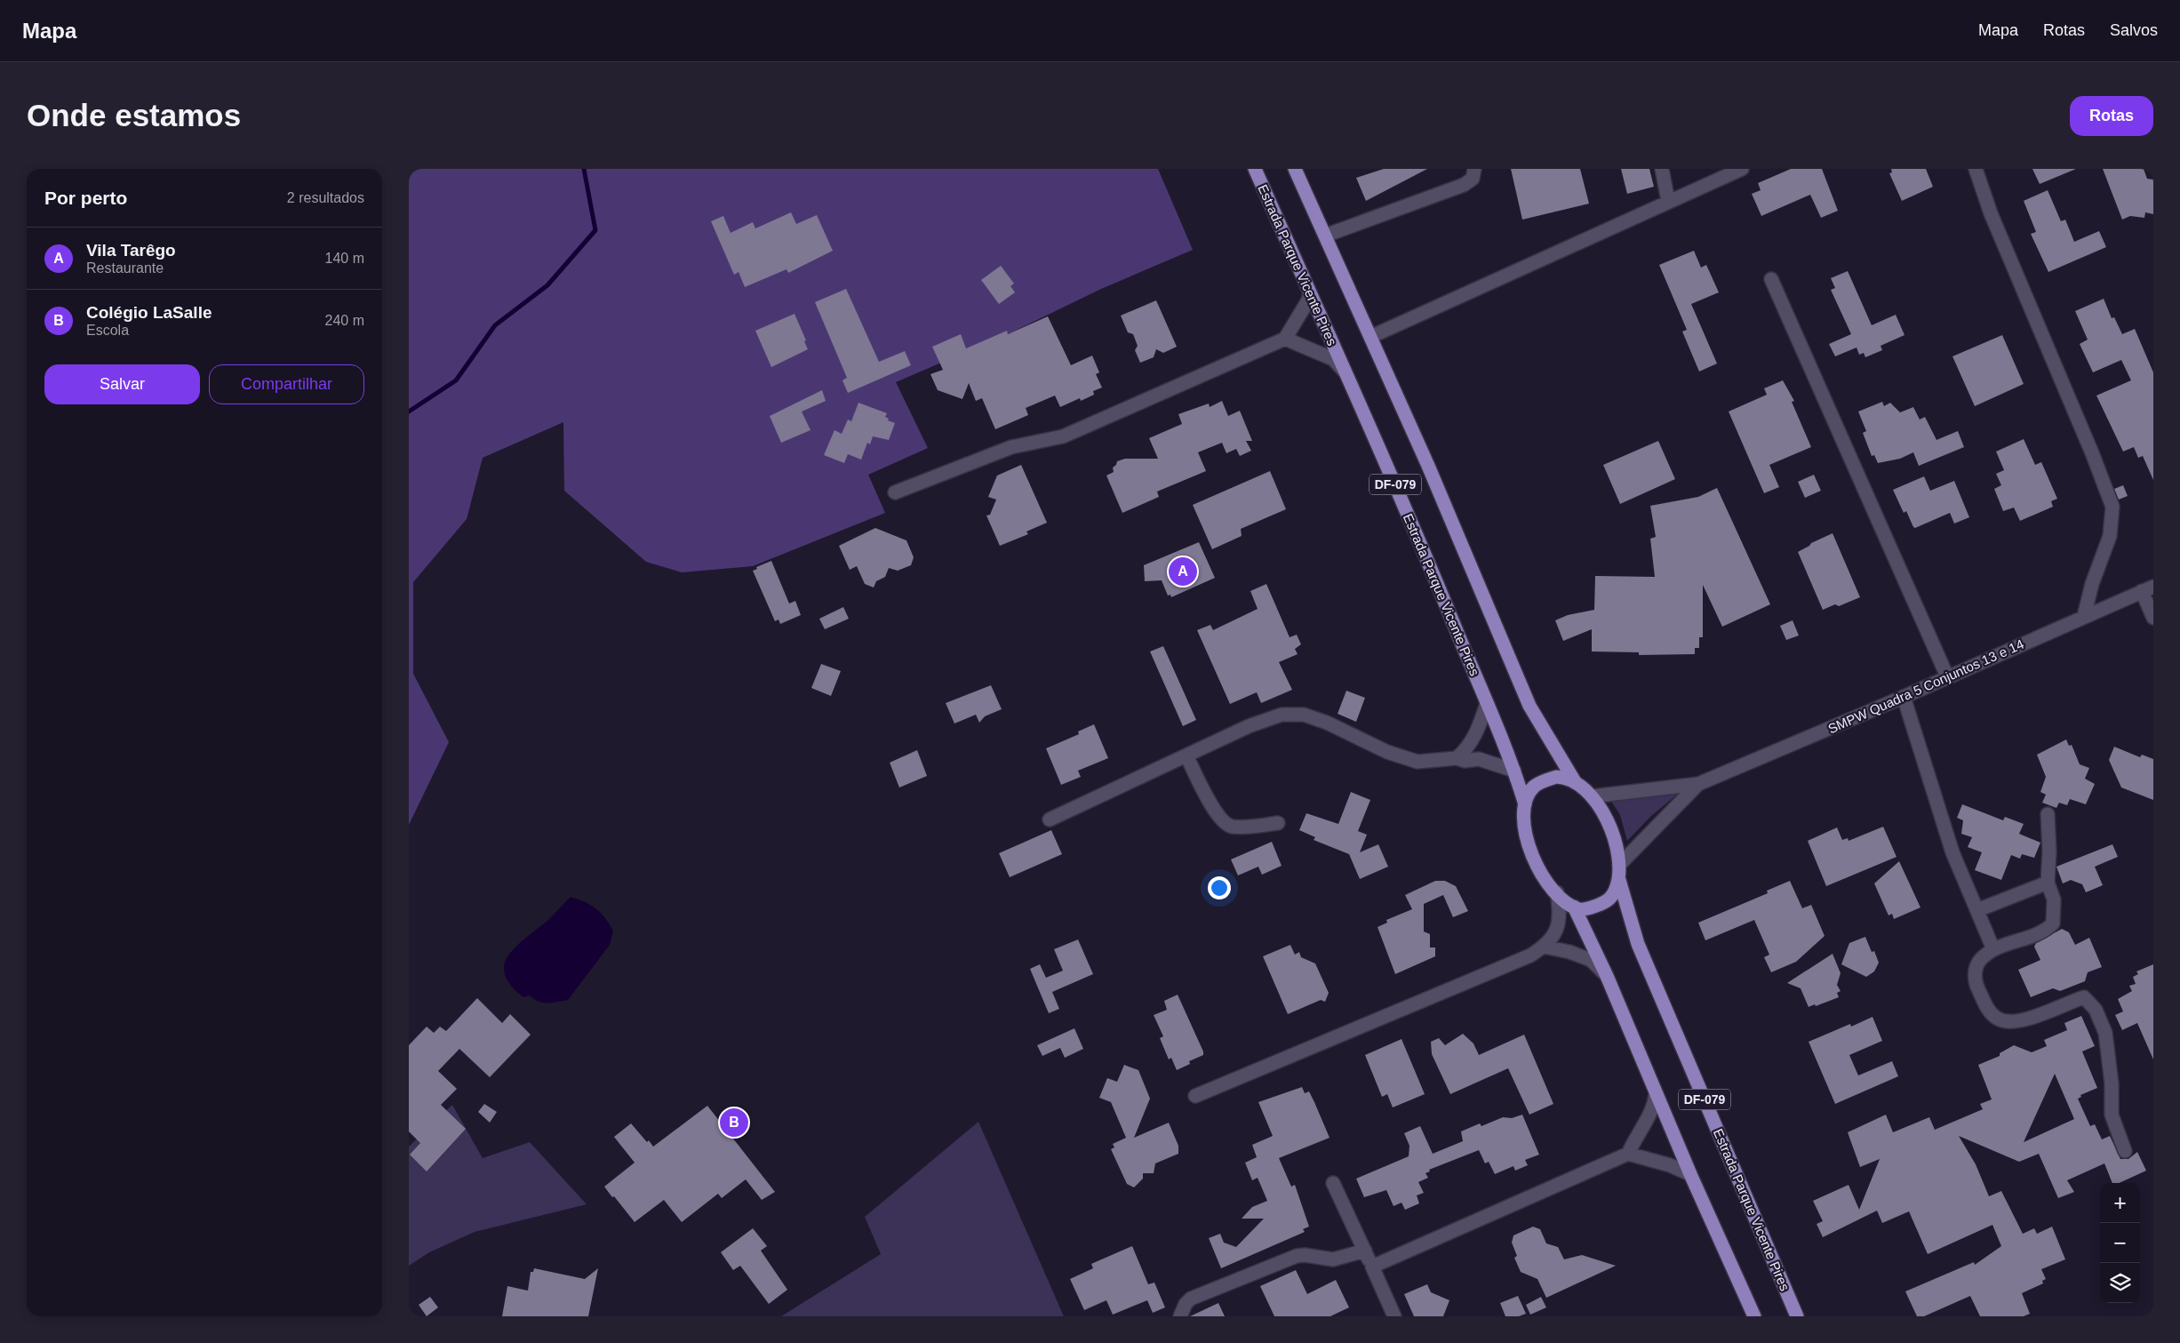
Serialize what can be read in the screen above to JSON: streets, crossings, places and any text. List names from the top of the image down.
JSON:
{
  "streets": {
    "main road": ["Estrada Parque Vicente Pires", "DF-079"],
    "street": ["SMPW Quadra 5 Conjuntos 13 e 14"]
  },
  "crossings": [
    ["Estrada Parque Vicente Pires", "DF-079"],
    ["Estrada Parque Vicente Pires", "SMPW Quadra 5 Conjuntos 13 e 14"],
    ["DF-079", "SMPW Quadra 5 Conjuntos 13 e 14"]
  ],
  "page": {
    "header": "Mapa",
    "nav": ["Mapa", "Rotas", "Salvos"],
    "buttons": [
      "Rotas",
      ["Salvar", "Compartilhar"]
    ],
    "title": "Onde estamos",
    "heading": ["Por perto", "2 resultados"],
    "list": [
      {
        "mark": "A",
        "name": "Vila Tarêgo",
        "note": "Restaurante",
        "value": "140 m"
      },
      {
        "mark": "B",
        "name": "Colégio LaSalle",
        "note": "Escola",
        "value": "240 m"
      }
    ],
    "pins": ["A", "B"],
    "map_buttons": ["+", "−"]
  }
}
